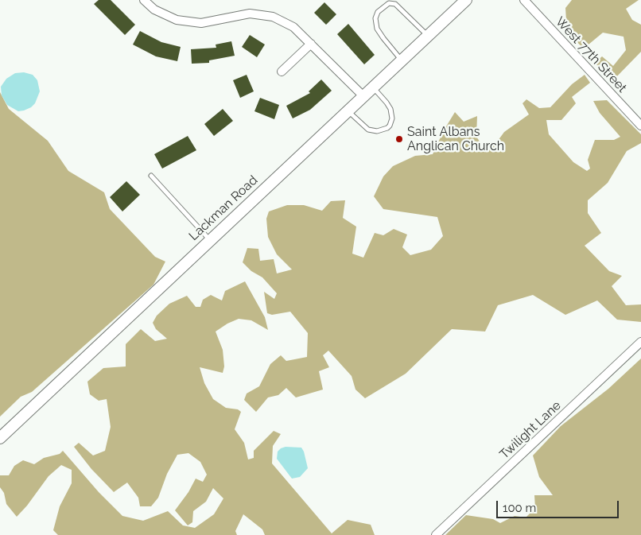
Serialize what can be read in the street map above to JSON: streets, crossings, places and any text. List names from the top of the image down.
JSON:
{
  "streets": {
    "main road": ["Lackman Road"],
    "street": ["West 77th Street", "Twilight Lane"]
  },
  "places": ["Saint Albans Anglican Church"],
  "scale_bar": "100 m"
}
